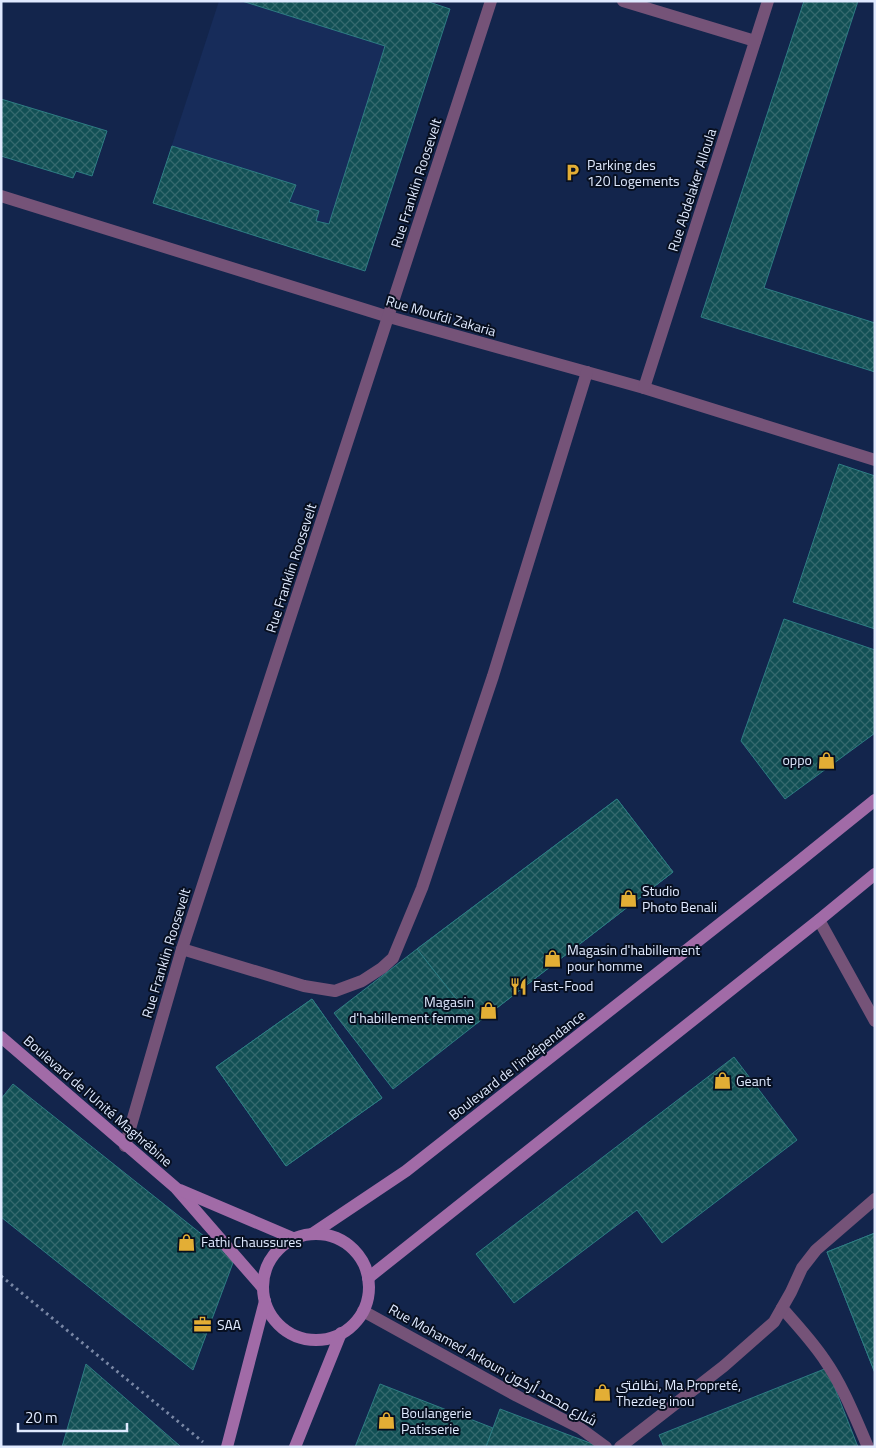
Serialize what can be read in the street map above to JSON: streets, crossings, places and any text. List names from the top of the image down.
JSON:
{
  "streets": {
    "main road": ["Boulevard de l'indépendance", "Boulevard de l'Unité Maghrébine"],
    "street": [
      "Rue Franklin Roosevelt",
      "Rue Abdelaker Alloula",
      "Rue Moufdi Zakaria",
      "Rue Mohamed Arkoun شارع محمد أركون"
    ]
  },
  "crossings": [
    ["Rue Franklin Roosevelt", "Rue Moufdi Zakaria"],
    ["Rue Franklin Roosevelt", "Boulevard de l'Unité Maghrébine"],
    ["Rue Abdelaker Alloula", "Rue Moufdi Zakaria"],
    ["Boulevard de l'indépendance", "Boulevard de l'Unité Maghrébine"],
    ["Boulevard de l'indépendance", "Rue Mohamed Arkoun شارع محمد أركون"],
    ["Boulevard de l'Unité Maghrébine", "Rue Mohamed Arkoun شارع محمد أركون"]
  ],
  "places": {
    "parking": ["Parking des 120 Logements"],
    "shop": [
      "oppo",
      "Studio Photo Benali",
      "Magasin d'habillement pour homme",
      "Magasin d'habillement femme",
      "Geant",
      "Fathi Chaussures",
      "نظافتي, Ma Propreté, Thezdeg inou",
      "Boulangerie Patisserie"
    ],
    "restaurant": ["Fast-Food"],
    "office": ["SAA"]
  },
  "scale_bar": "20 m"
}
